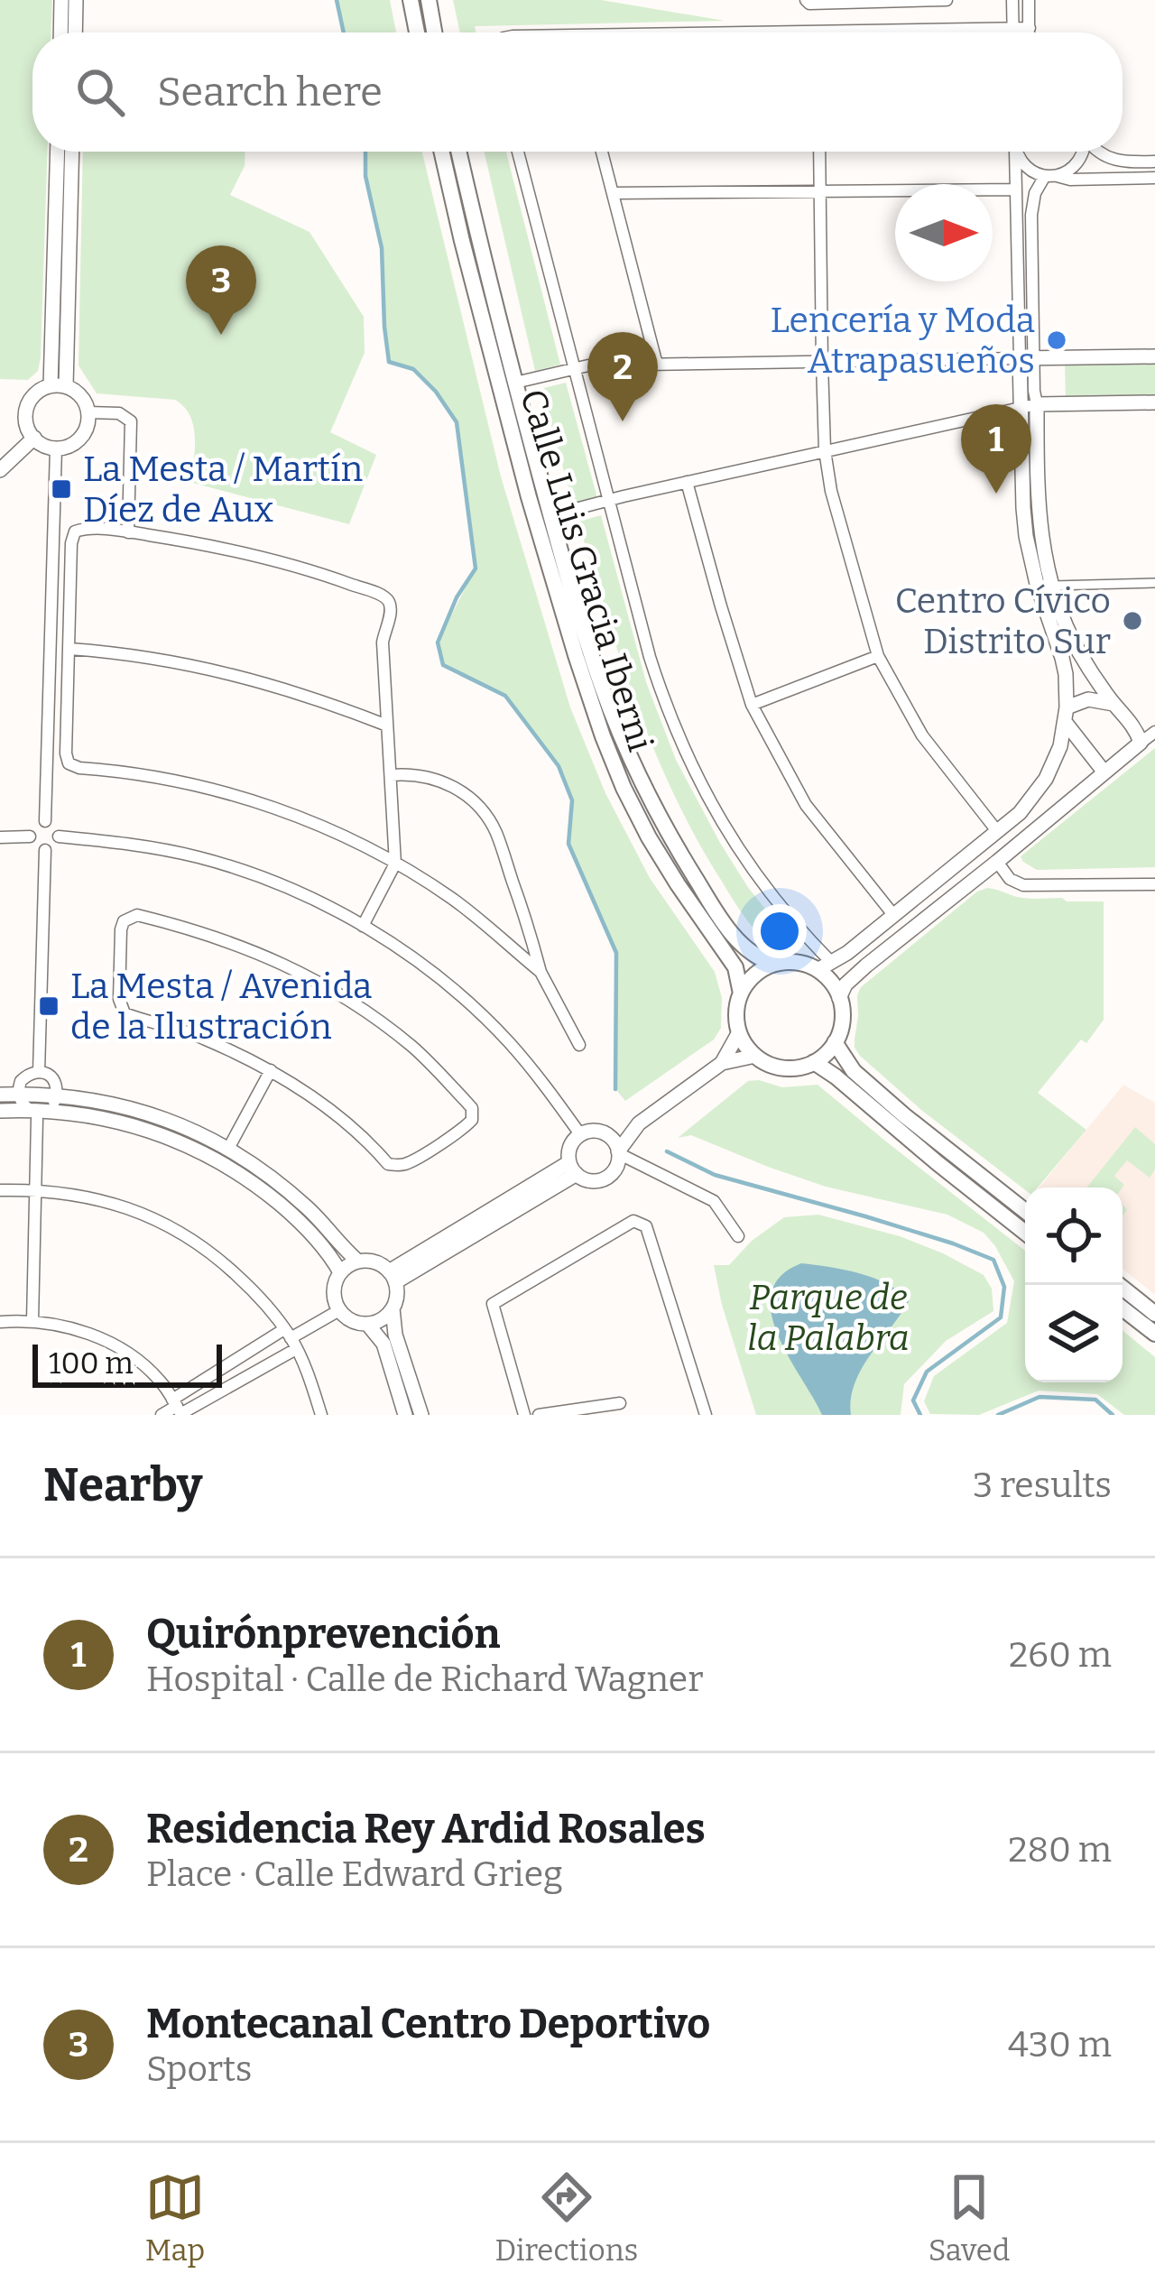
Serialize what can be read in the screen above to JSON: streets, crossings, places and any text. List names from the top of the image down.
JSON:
{
  "streets": {
    "main road": ["Calle Luis Gracia Iberni"]
  },
  "parks": ["Parque de la Palabra"],
  "places": {
    "other": ["Lencería y Moda Atrapasueños", "Centro Cívico Distrito Sur"],
    "transit": ["La Mesta / Martín Díez de Aux", "La Mesta / Avenida de la Ilustración"]
  },
  "scale_bar": "100 m",
  "north": "right",
  "page": {
    "search": "Search here",
    "pins": ["3", "2", "1"],
    "scale": "100 m",
    "heading": ["Nearby", "3 results"],
    "list": [
      {
        "mark": "1",
        "name": "Quirónprevención",
        "note": "Hospital · Calle de Richard Wagner",
        "value": "260 m"
      },
      {
        "mark": "2",
        "name": "Residencia Rey Ardid Rosales",
        "note": "Place · Calle Edward Grieg",
        "value": "280 m"
      },
      {
        "mark": "3",
        "name": "Montecanal Centro Deportivo",
        "note": "Sports",
        "value": "430 m"
      }
    ],
    "nav": ["Map", "Directions", "Saved"]
  }
}
